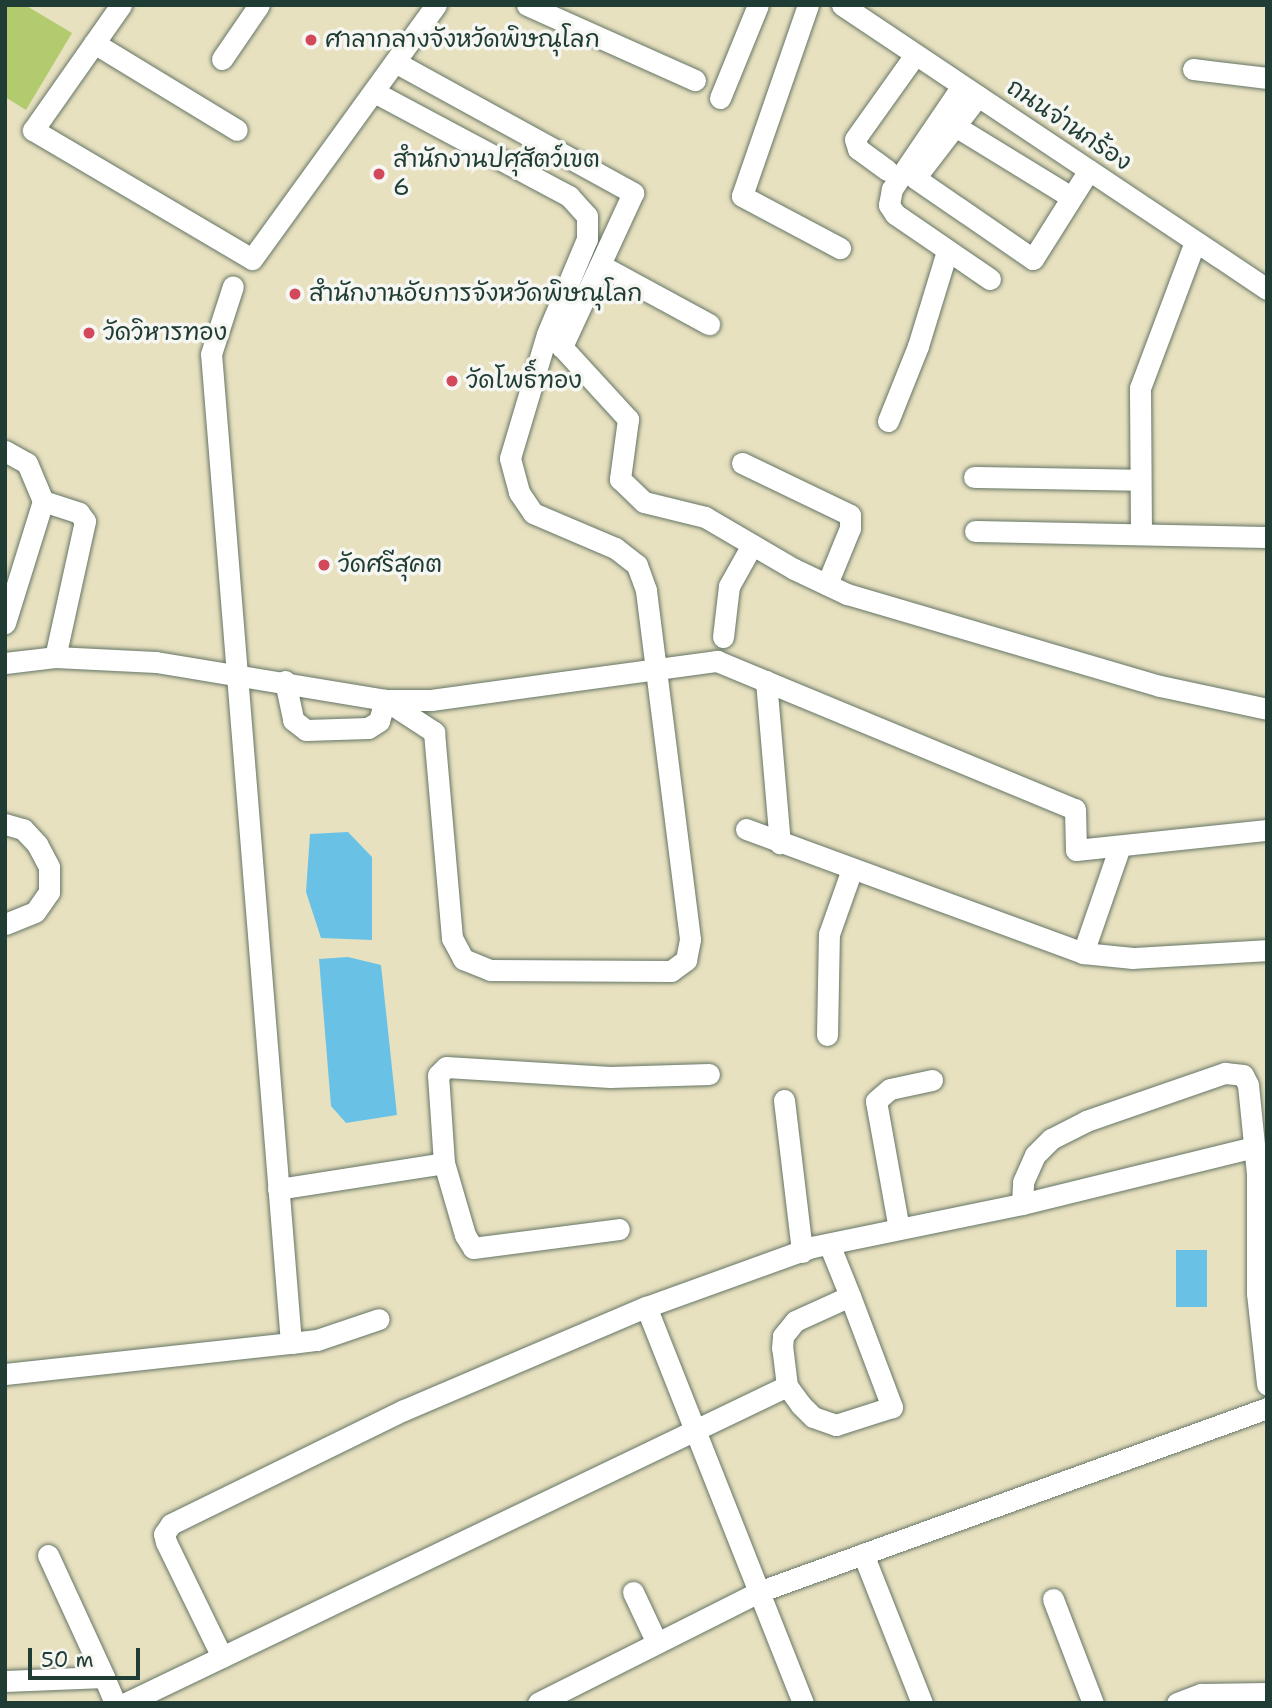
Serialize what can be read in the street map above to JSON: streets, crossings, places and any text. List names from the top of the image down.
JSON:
{
  "streets": {
    "street": ["ถนนจ่านกร้อง"]
  },
  "places": [
    "ศาลากลางจังหวัดพิษณุโลก",
    "สำนักงานปศุสัตว์เขต 6",
    "สำนักงานอัยการจังหวัดพิษณุโลก",
    "วัดวิหารทอง",
    "วัดโพธิ์ทอง",
    "วัดศรีสุคต"
  ],
  "scale_bar": "50 m"
}
